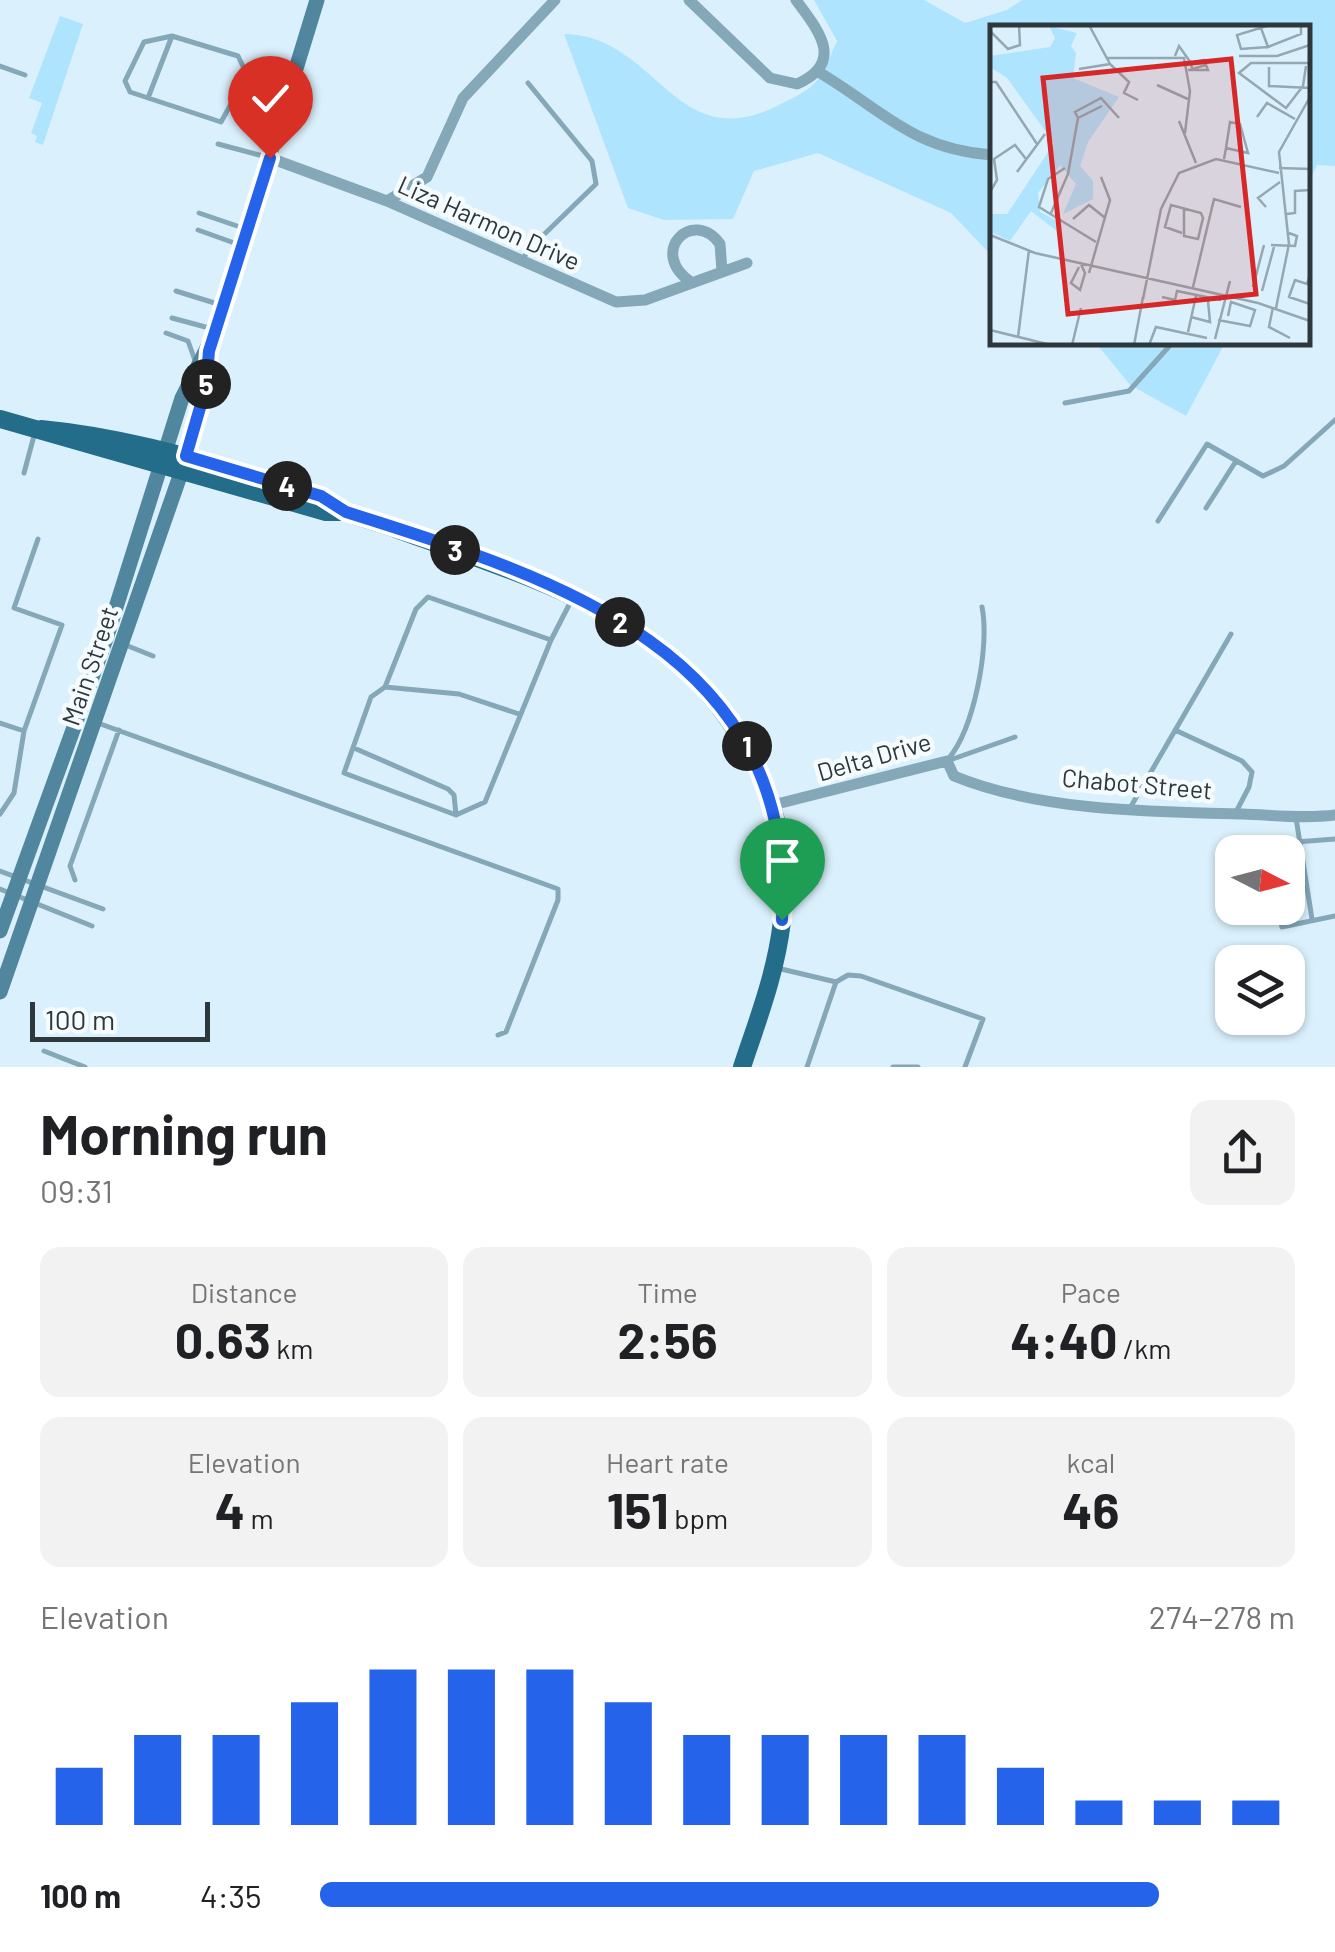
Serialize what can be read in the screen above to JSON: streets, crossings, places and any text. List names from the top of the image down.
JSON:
{
  "streets": {
    "main road": ["Main Street"],
    "street": ["Liza Harmon Drive", "Delta Drive", "Chabot Street"]
  },
  "crossings": [
    ["Liza Harmon Drive", "Main Street"],
    ["Delta Drive", "Chabot Street"]
  ],
  "scale_bar": "100 m",
  "north": "right",
  "page": {
    "pins": [
      "5",
      "4",
      "3",
      "2",
      "1"
    ],
    "scale": "100 m",
    "heading": ["Morning run", "09:31"],
    "stats": [
      ["Distance", "0.63 km"],
      ["Time", "2:56"],
      ["Pace", "4:40 /km"],
      ["Elevation", "4 m"],
      ["Heart rate", "151 bpm"],
      ["kcal", "46"]
    ],
    "chart": ["Elevation", "274–278 m"],
    "list": [
      {
        "name": "100 m",
        "note": "4:35"
      }
    ]
  }
}
